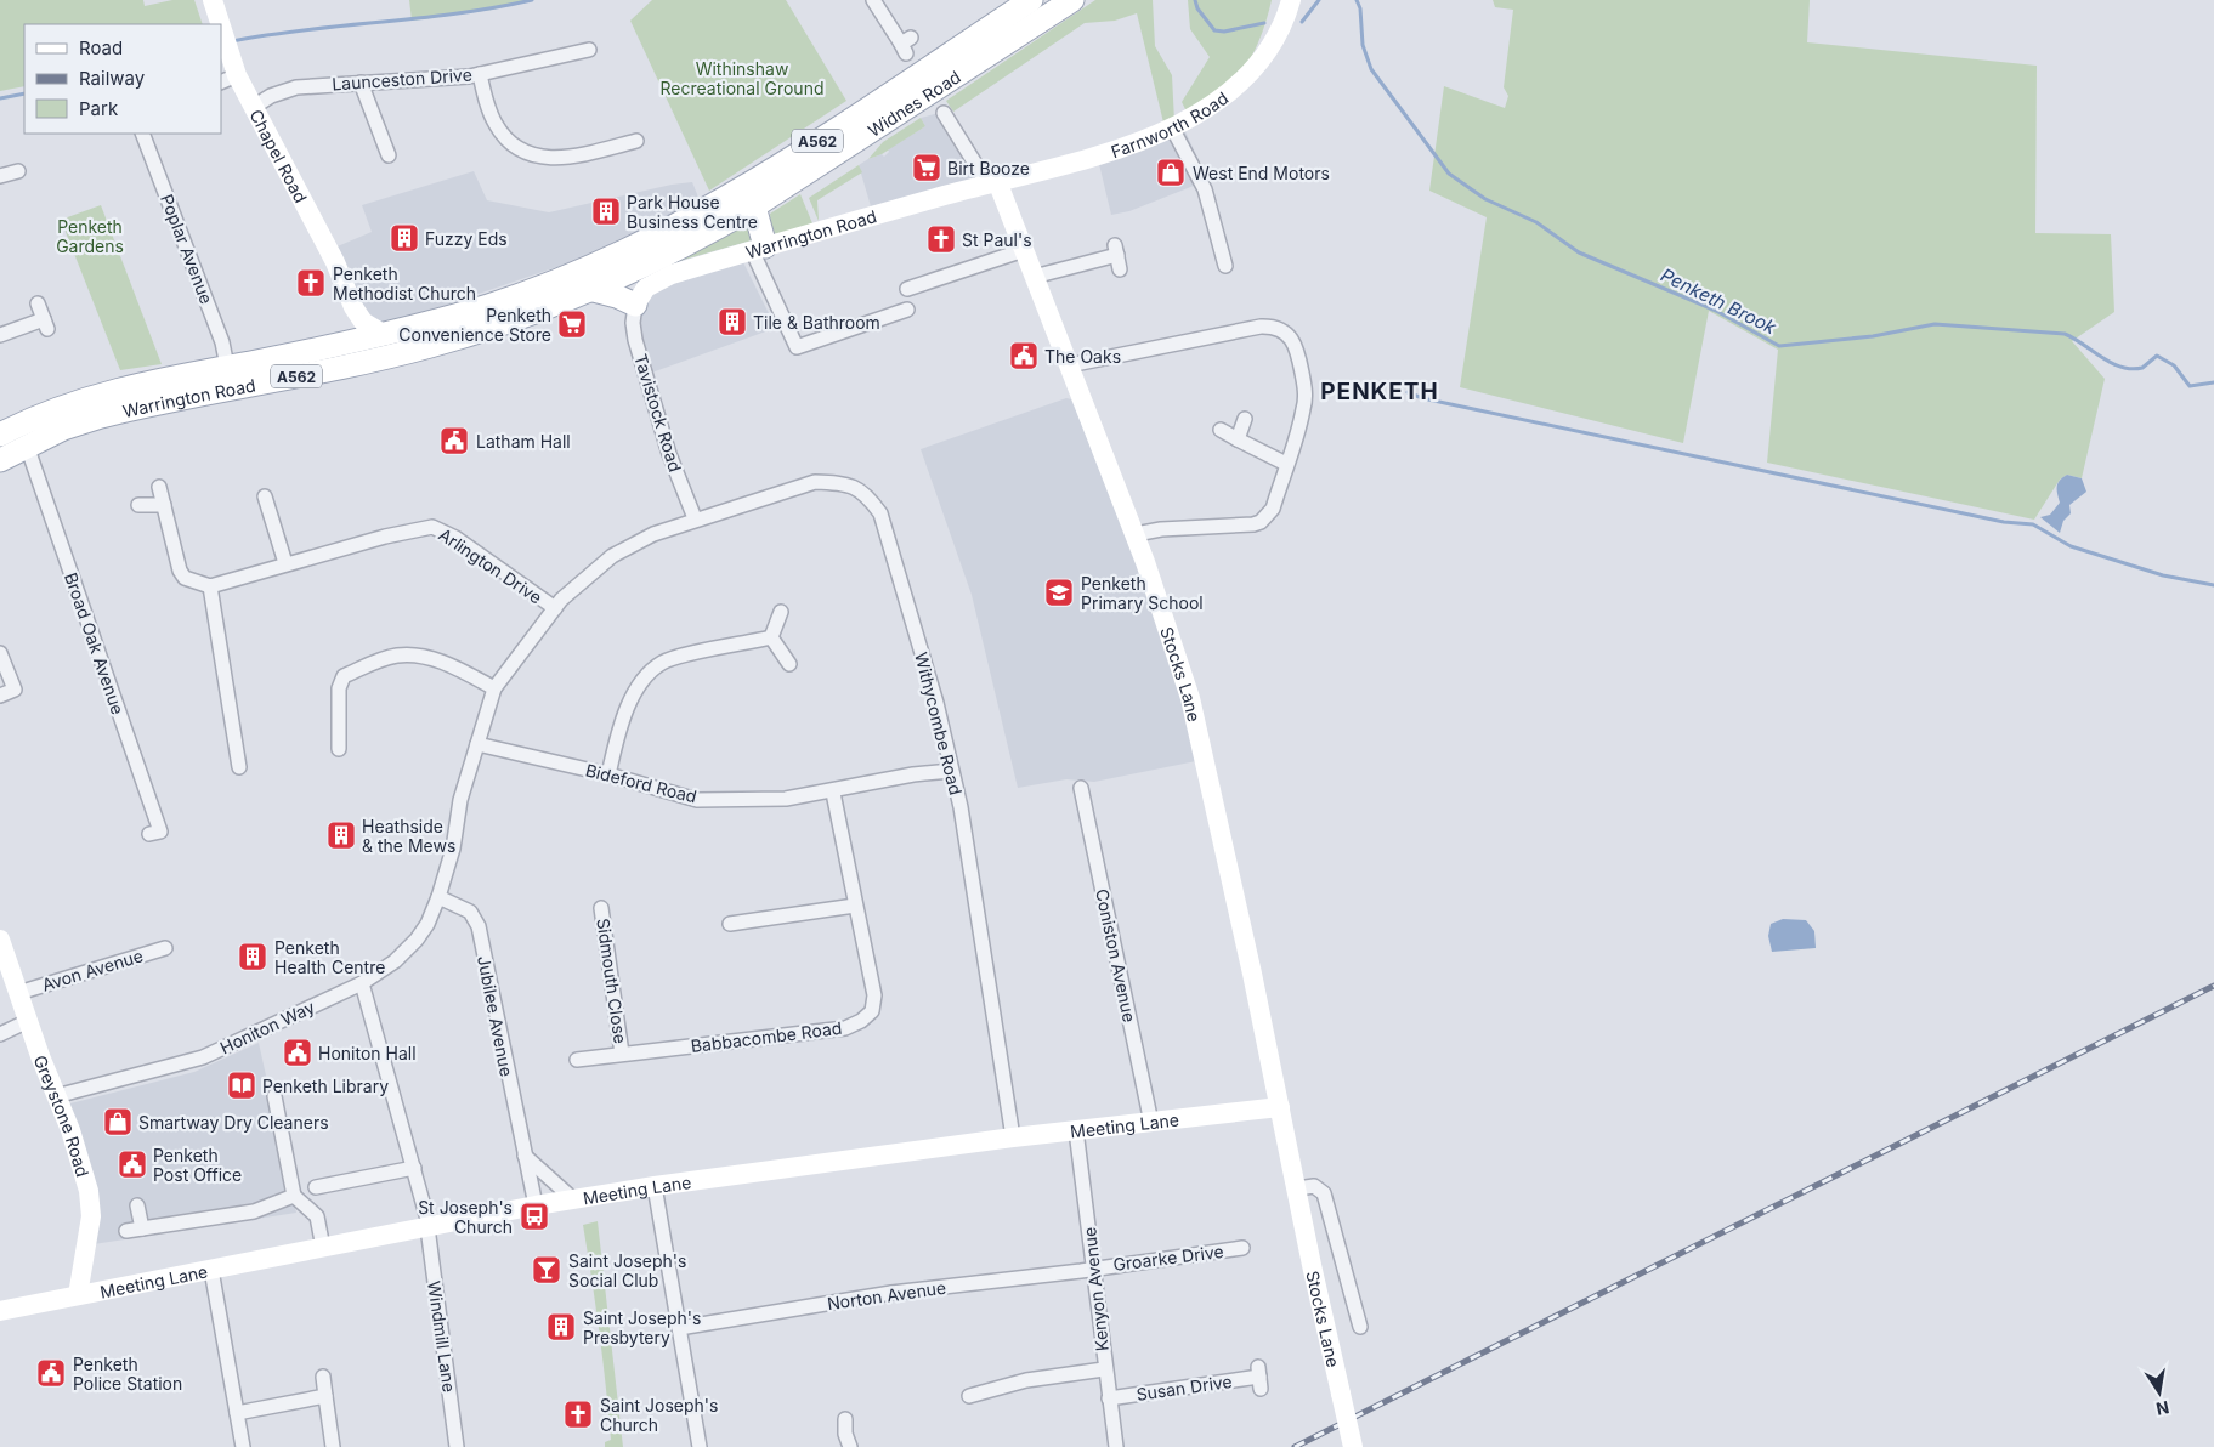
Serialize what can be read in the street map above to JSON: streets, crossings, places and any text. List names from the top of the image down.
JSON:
{
  "streets": {
    "main road": ["Widnes Road", "A562", "Warrington Road"],
    "street": [
      "Launceston Drive",
      "Farnworth Road",
      "Chapel Road",
      "Poplar Avenue",
      "Tavistock Road",
      "Arlington Drive",
      "Broad Oak Avenue",
      "Stocks Lane",
      "Withycombe Road",
      "Bideford Road",
      "Coniston Avenue",
      "Avon Avenue",
      "Sidmouth Close",
      "Jubilee Avenue",
      "Honiton Way",
      "Babbacombe Road",
      "Greystone Road",
      "Meeting Lane",
      "Groarke Drive",
      "Kenyon Avenue",
      "Norton Avenue",
      "Windmill Lane",
      "Susan Drive"
    ]
  },
  "crossings": [
    ["Launceston Drive", "Chapel Road"],
    ["Widnes Road", "Warrington Road"],
    ["Farnworth Road", "Warrington Road"],
    ["Farnworth Road", "Stocks Lane"],
    ["Chapel Road", "Warrington Road"],
    ["Warrington Road", "Poplar Avenue"],
    ["Warrington Road", "Tavistock Road"],
    ["Warrington Road", "Broad Oak Avenue"],
    ["Warrington Road", "Stocks Lane"],
    ["Tavistock Road", "Withycombe Road"],
    ["Arlington Drive", "Withycombe Road"],
    ["Stocks Lane", "Meeting Lane"],
    ["Withycombe Road", "Bideford Road"],
    ["Withycombe Road", "Honiton Way"],
    ["Withycombe Road", "Meeting Lane"],
    ["Bideford Road", "Honiton Way"],
    ["Bideford Road", "Babbacombe Road"],
    ["Coniston Avenue", "Meeting Lane"],
    ["Avon Avenue", "Greystone Road"],
    ["Sidmouth Close", "Babbacombe Road"],
    ["Jubilee Avenue", "Honiton Way"],
    ["Jubilee Avenue", "Meeting Lane"],
    ["Honiton Way", "Greystone Road"],
    ["Honiton Way", "Windmill Lane"],
    ["Greystone Road", "Meeting Lane"],
    ["Meeting Lane", "Kenyon Avenue"],
    ["Meeting Lane", "Windmill Lane"],
    ["Groarke Drive", "Kenyon Avenue"],
    ["Groarke Drive", "Norton Avenue"],
    ["Kenyon Avenue", "Norton Avenue"],
    ["Kenyon Avenue", "Susan Drive"]
  ],
  "districts": ["PENKETH"],
  "water": ["Penketh Brook"],
  "parks": ["Withinshaw Recreational Ground", "Penketh Gardens"],
  "places": {
    "supermarket": ["Birt Booze", "Penketh Convenience Store"],
    "shop": ["West End Motors", "Smartway Dry Cleaners"],
    "building": [
      "Park House Business Centre",
      "Fuzzy Eds",
      "Tile & Bathroom",
      "Heathside & the Mews",
      "Penketh Health Centre",
      "Saint Joseph's Presbytery"
    ],
    "church": ["St Paul's", "Penketh Methodist Church", "Saint Joseph's Church"],
    "public building": [
      "The Oaks",
      "Latham Hall",
      "Honiton Hall",
      "Penketh Post Office",
      "Penketh Police Station"
    ],
    "school or university": ["Penketh Primary School"],
    "library": ["Penketh Library"],
    "bus stop": ["St Joseph's Church"],
    "bar": ["Saint Joseph's Social Club"]
  },
  "legend": ["Road", "Railway", "Park"],
  "north": "bottom"
}
